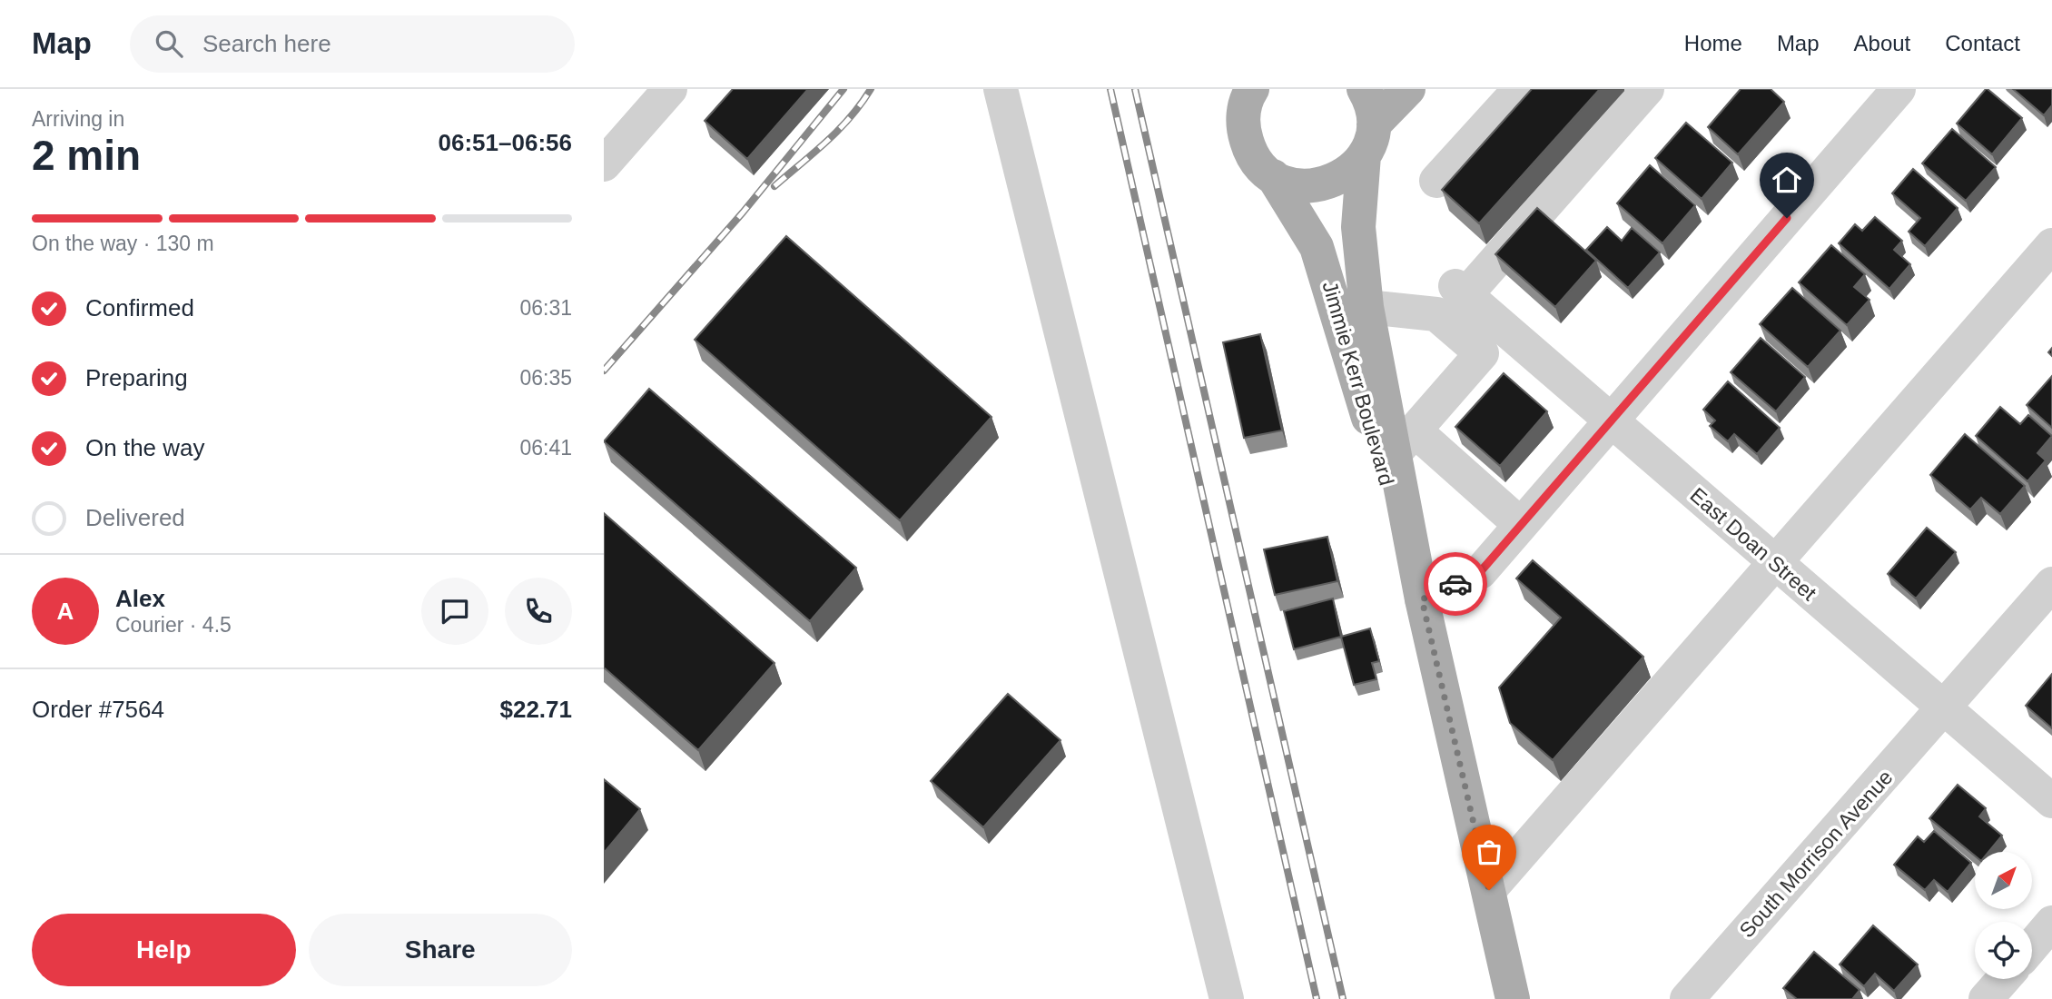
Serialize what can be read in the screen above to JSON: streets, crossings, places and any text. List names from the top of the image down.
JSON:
{
  "streets": {
    "main road": ["Jimmie Kerr Boulevard"],
    "street": ["East Doan Street", "South Morrison Avenue"]
  },
  "crossings": [
    ["East Doan Street", "South Morrison Avenue"]
  ],
  "north": "top right",
  "page": {
    "header": "Map",
    "search": "Search here",
    "nav": [
      "Home",
      "Map",
      "About",
      "Contact"
    ],
    "heading": ["2 min", "Arriving in", "06:51–06:56"],
    "panel": [
      "Alex",
      "Courier · 4.5",
      "Order #7564",
      "$22.71"
    ],
    "bar": "On the way · 130 m",
    "list": [
      ["Confirmed", "06:31"],
      ["Preparing", "06:35"],
      ["On the way", "06:41"],
      "Delivered"
    ],
    "round": "A",
    "buttons": ["Help", "Share"]
  }
}
